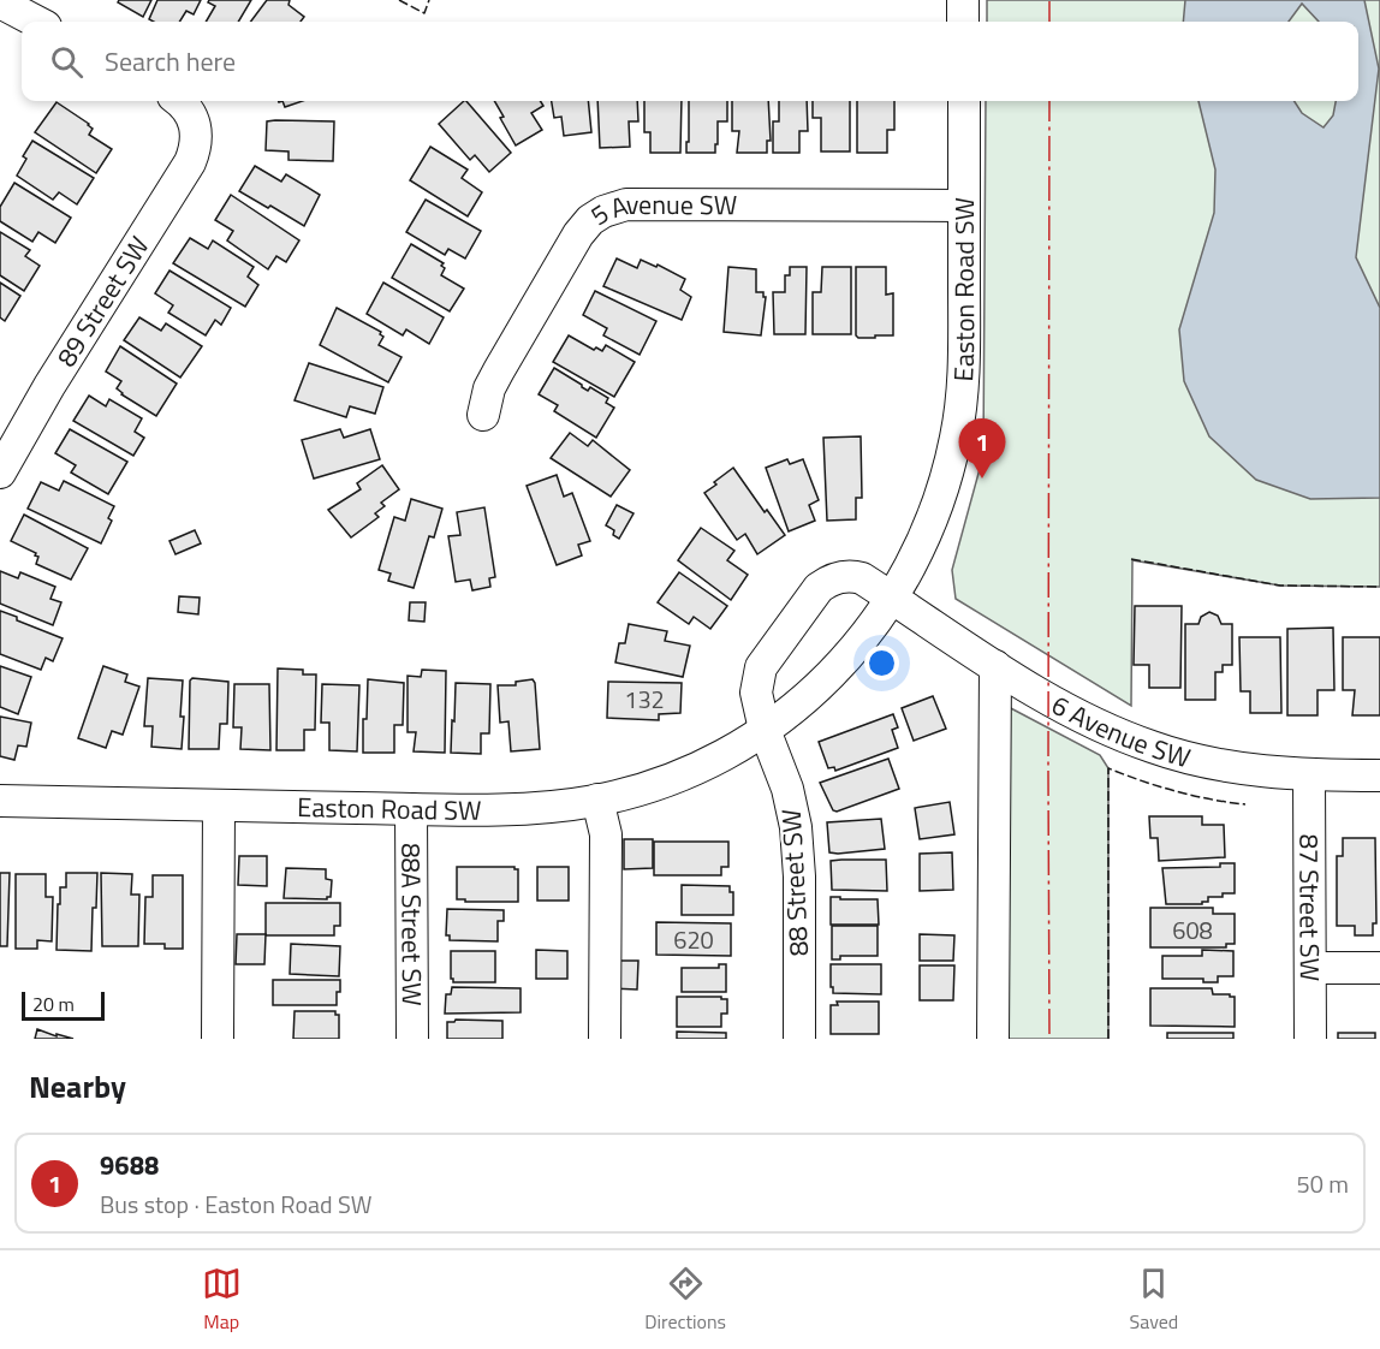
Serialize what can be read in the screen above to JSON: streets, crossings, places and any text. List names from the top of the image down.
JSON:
{
  "streets": {
    "street": [
      "5 Avenue SW",
      "Easton Road SW",
      "89 Street SW",
      "6 Avenue SW",
      "88 Street SW",
      "87 Street SW",
      "88A Street SW"
    ]
  },
  "crossings": [
    ["5 Avenue SW", "Easton Road SW"],
    ["Easton Road SW", "6 Avenue SW"],
    ["Easton Road SW", "88 Street SW"],
    ["Easton Road SW", "88A Street SW"],
    ["6 Avenue SW", "87 Street SW"]
  ],
  "house_numbers": ["132", "608", "620"],
  "scale_bar": "20 m",
  "page": {
    "search": "Search here",
    "pins": "1",
    "scale": "20 m",
    "heading": "Nearby",
    "list": [
      {
        "mark": "1",
        "name": "9688",
        "note": "Bus stop · Easton Road SW",
        "value": "50 m"
      }
    ],
    "nav": ["Map", "Directions", "Saved"]
  }
}
